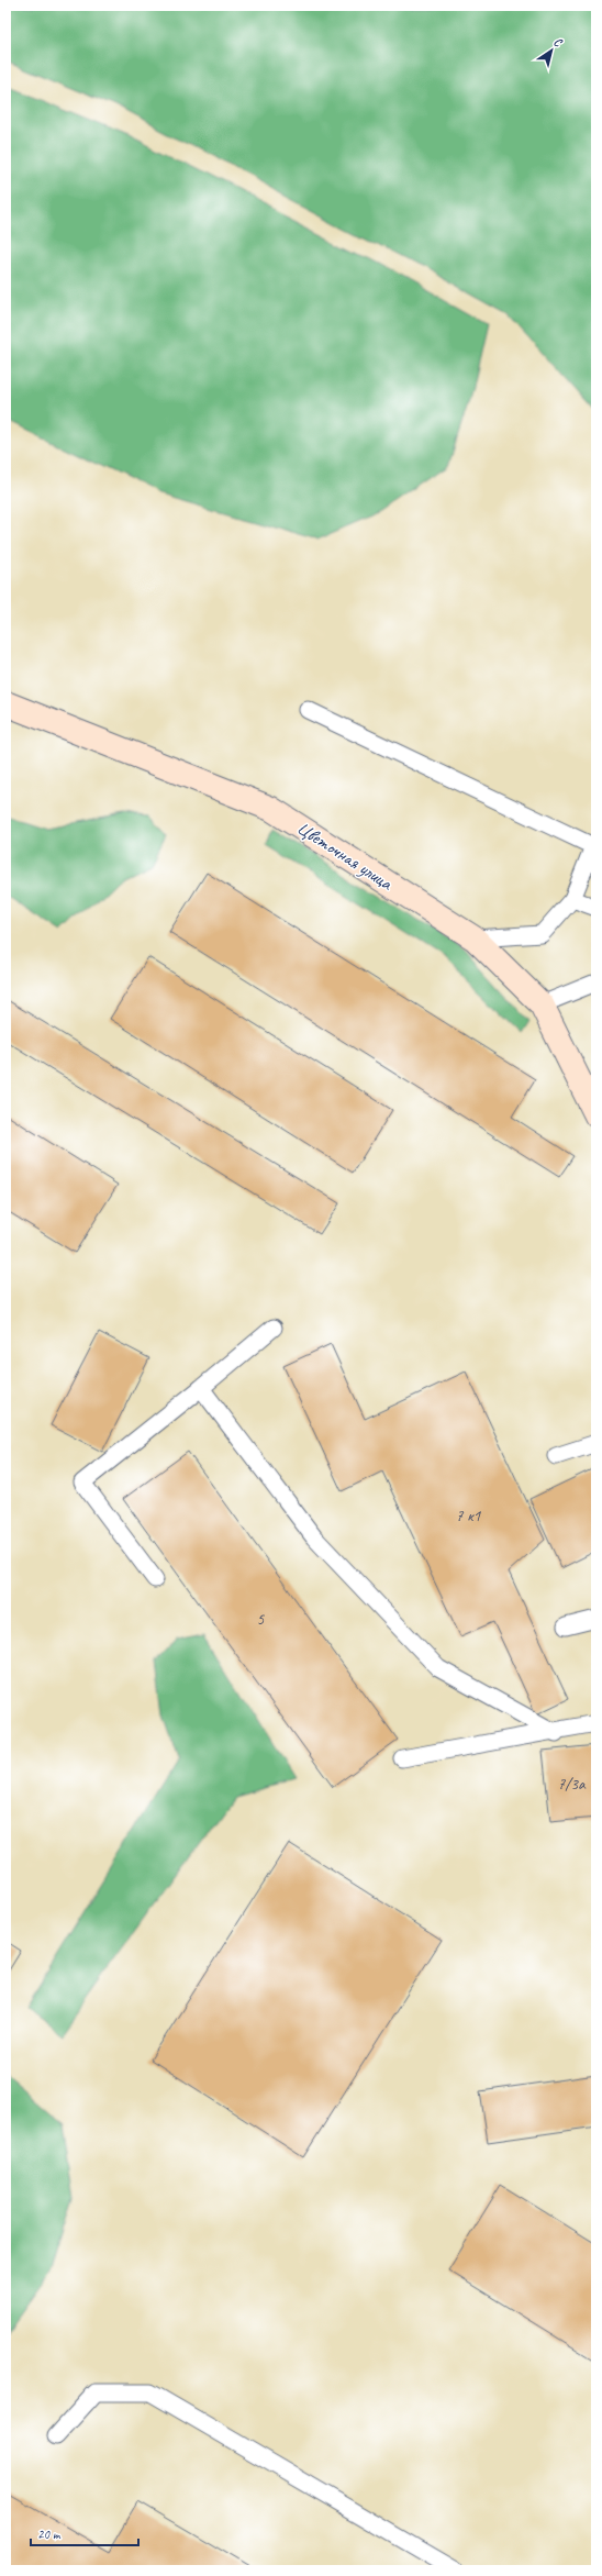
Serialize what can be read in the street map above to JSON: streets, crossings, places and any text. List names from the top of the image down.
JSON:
{
  "streets": {
    "street": ["Цветочная улица"]
  },
  "house_numbers": ["7 к1", "5", "7/3а"],
  "scale_bar": "20 m",
  "north": "top right"
}
